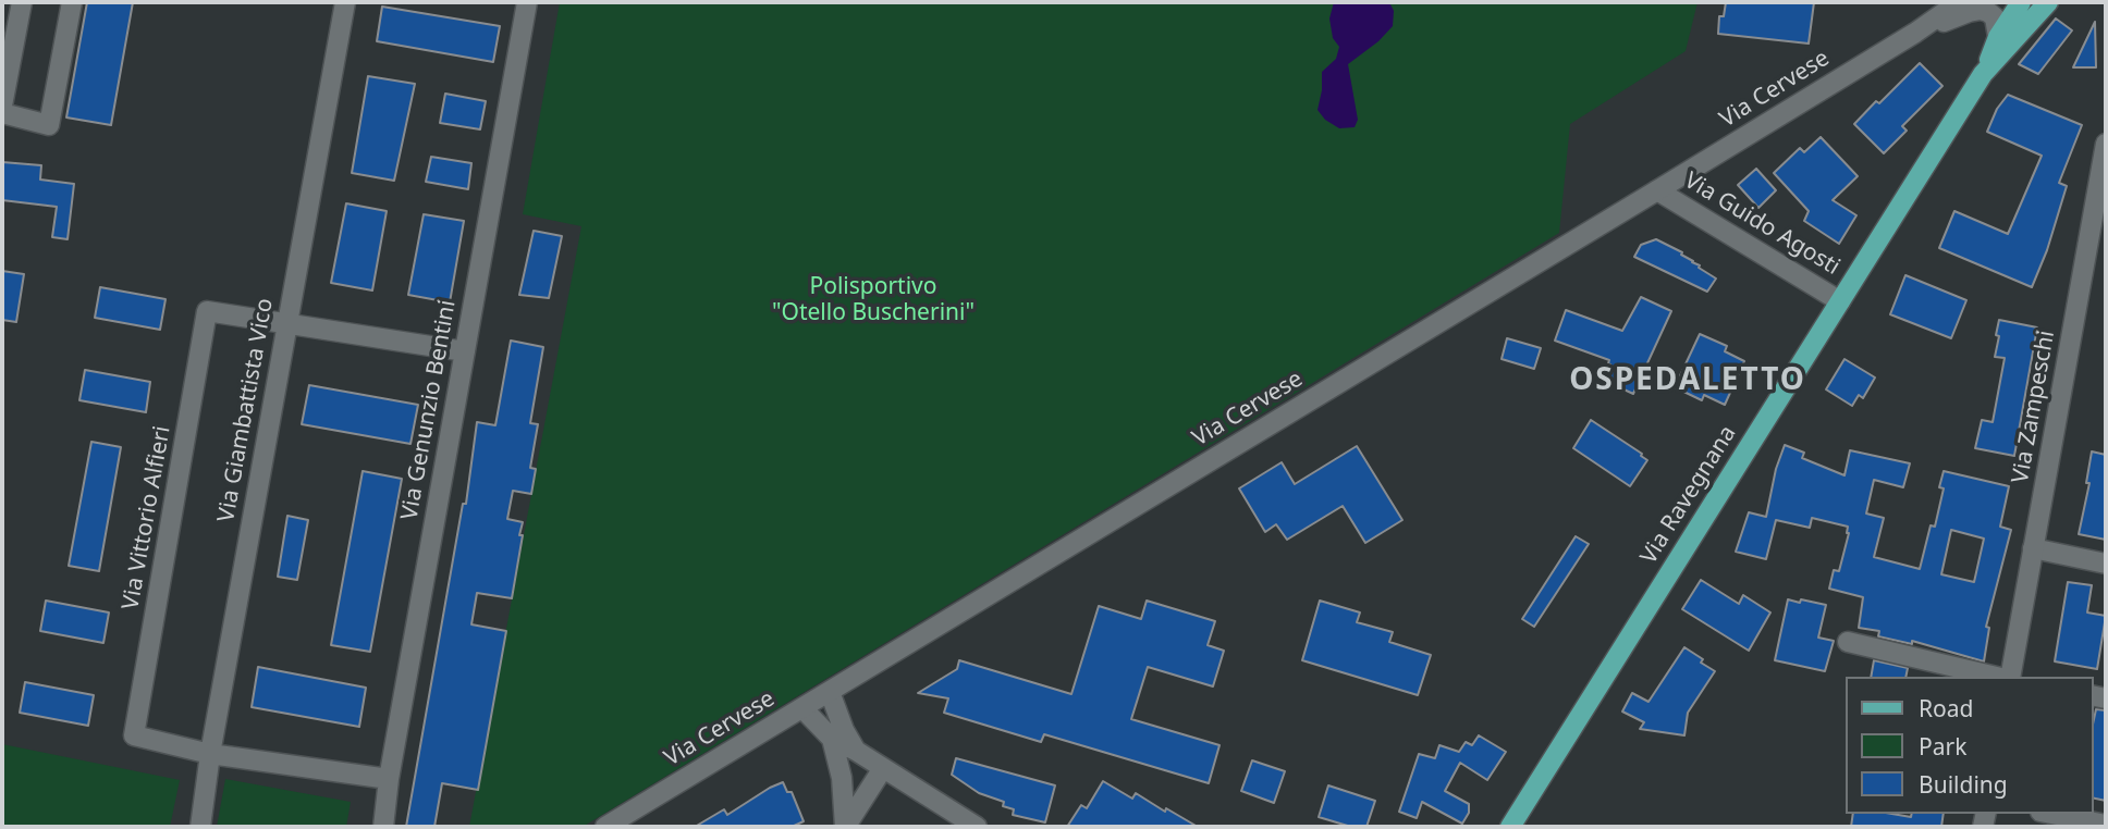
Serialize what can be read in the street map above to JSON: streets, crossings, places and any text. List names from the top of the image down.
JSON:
{
  "streets": {
    "main road": ["Via Ravegnana"],
    "street": [
      "Via Cervese",
      "Via Guido Agosti",
      "Via Zampeschi",
      "Via Giambattista Vico",
      "Via Genunzio Bentini",
      "Via Vittorio Alfieri"
    ]
  },
  "crossings": [
    ["Via Cervese", "Via Guido Agosti"],
    ["Via Cervese", "Via Ravegnana"],
    ["Via Guido Agosti", "Via Ravegnana"],
    ["Via Giambattista Vico", "Via Vittorio Alfieri"]
  ],
  "districts": ["OSPEDALETTO"],
  "parks": ["Polisportivo \"Otello Buscherini\""],
  "legend": ["Road", "Park", "Building"]
}
